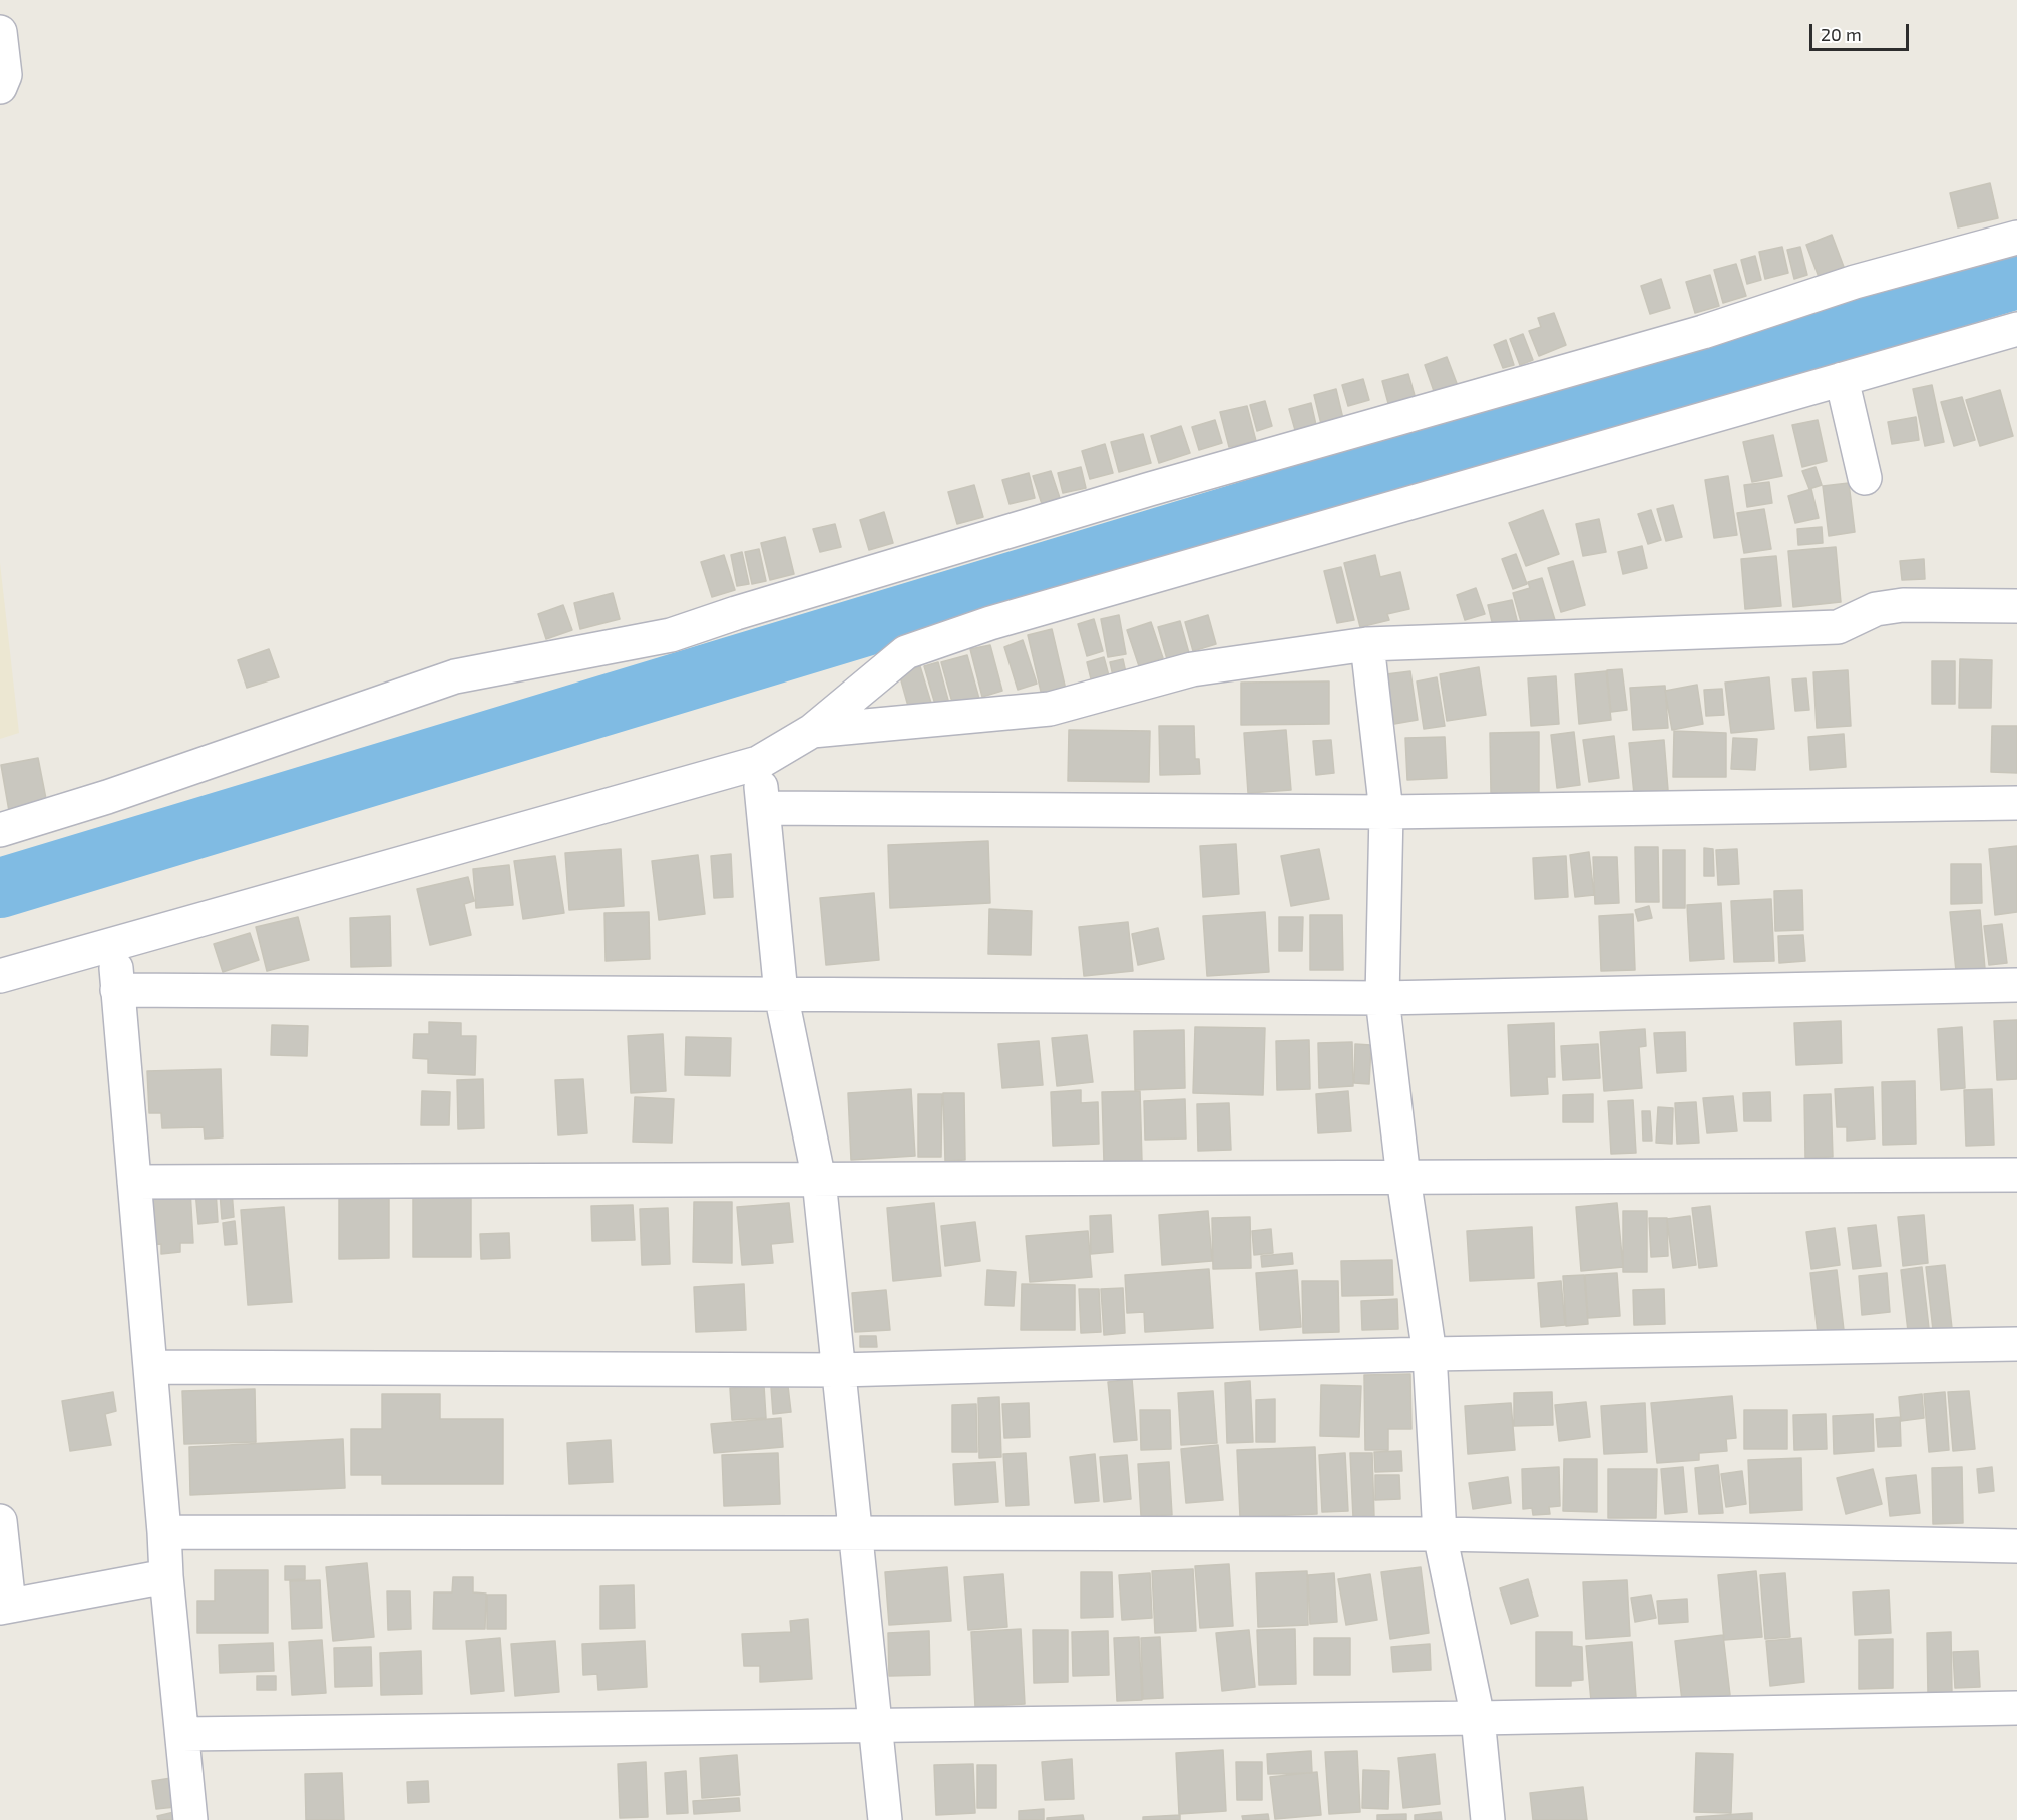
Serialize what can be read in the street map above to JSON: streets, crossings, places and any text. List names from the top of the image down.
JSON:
{
  "scale_bar": "20 m"
}
